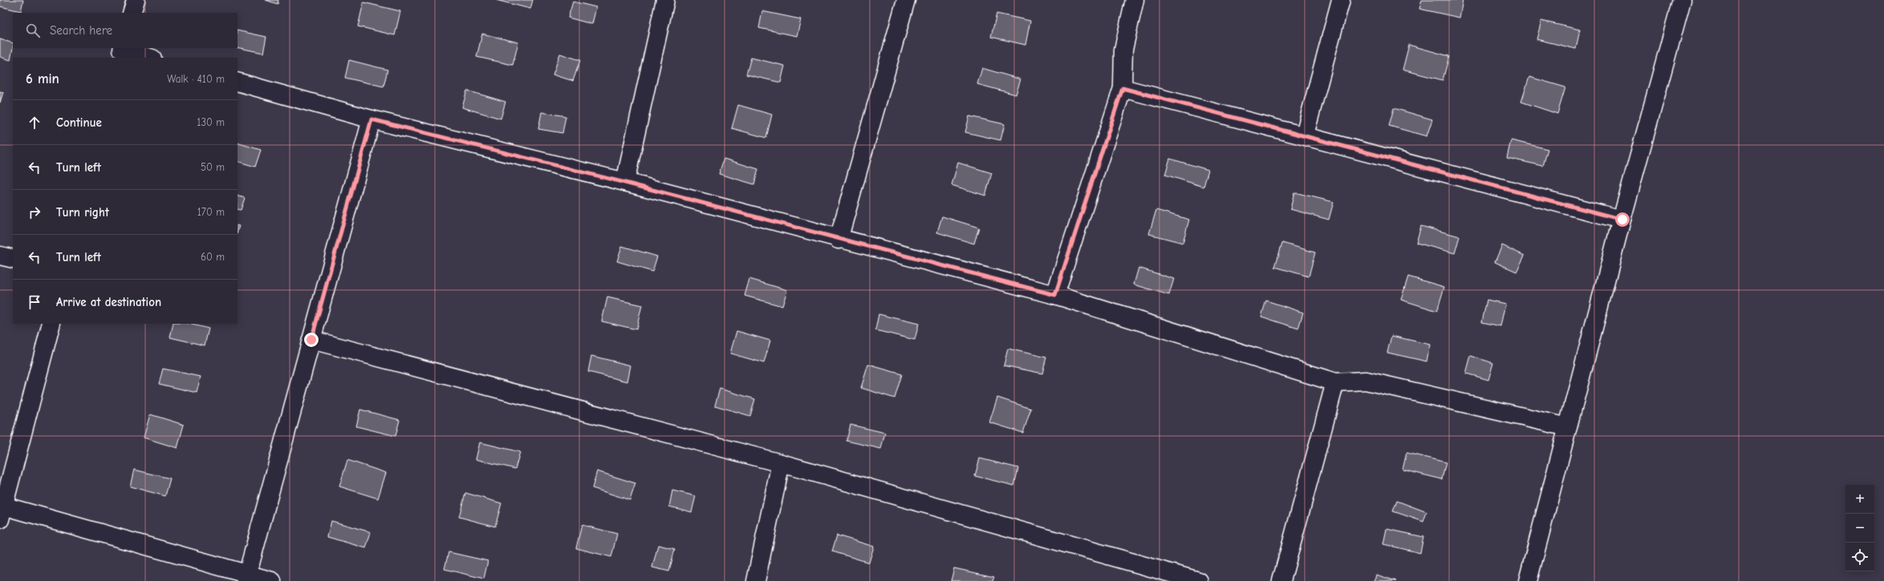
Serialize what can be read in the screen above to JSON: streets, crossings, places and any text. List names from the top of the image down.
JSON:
{
  "page": {
    "search": "Search here",
    "heading": ["6 min", "Walk · 410 m"],
    "list": [
      ["Continue", "130 m"],
      ["Turn left", "50 m"],
      ["Turn right", "170 m"],
      ["Turn left", "60 m"],
      "Arrive at destination"
    ],
    "map_buttons": ["+", "−"]
  }
}
